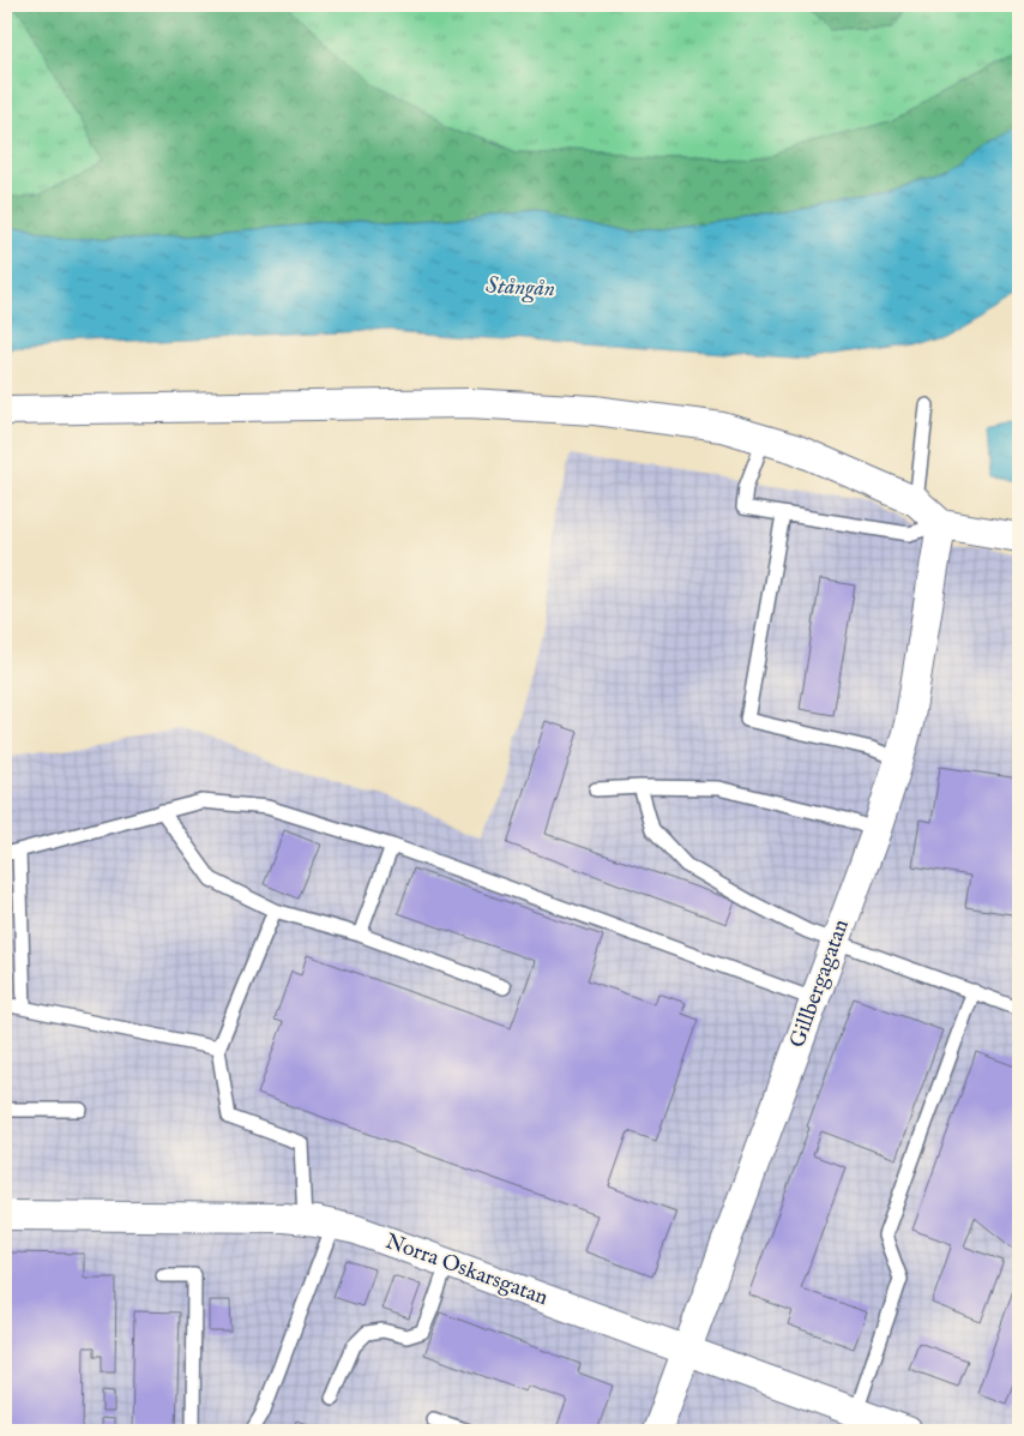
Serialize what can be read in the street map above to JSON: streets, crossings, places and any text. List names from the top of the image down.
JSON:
{
  "streets": {
    "street": ["Gillbergagatan", "Norra Oskarsgatan"]
  },
  "crossings": [
    ["Gillbergagatan", "Norra Oskarsgatan"]
  ],
  "water": ["Stångån"]
}
